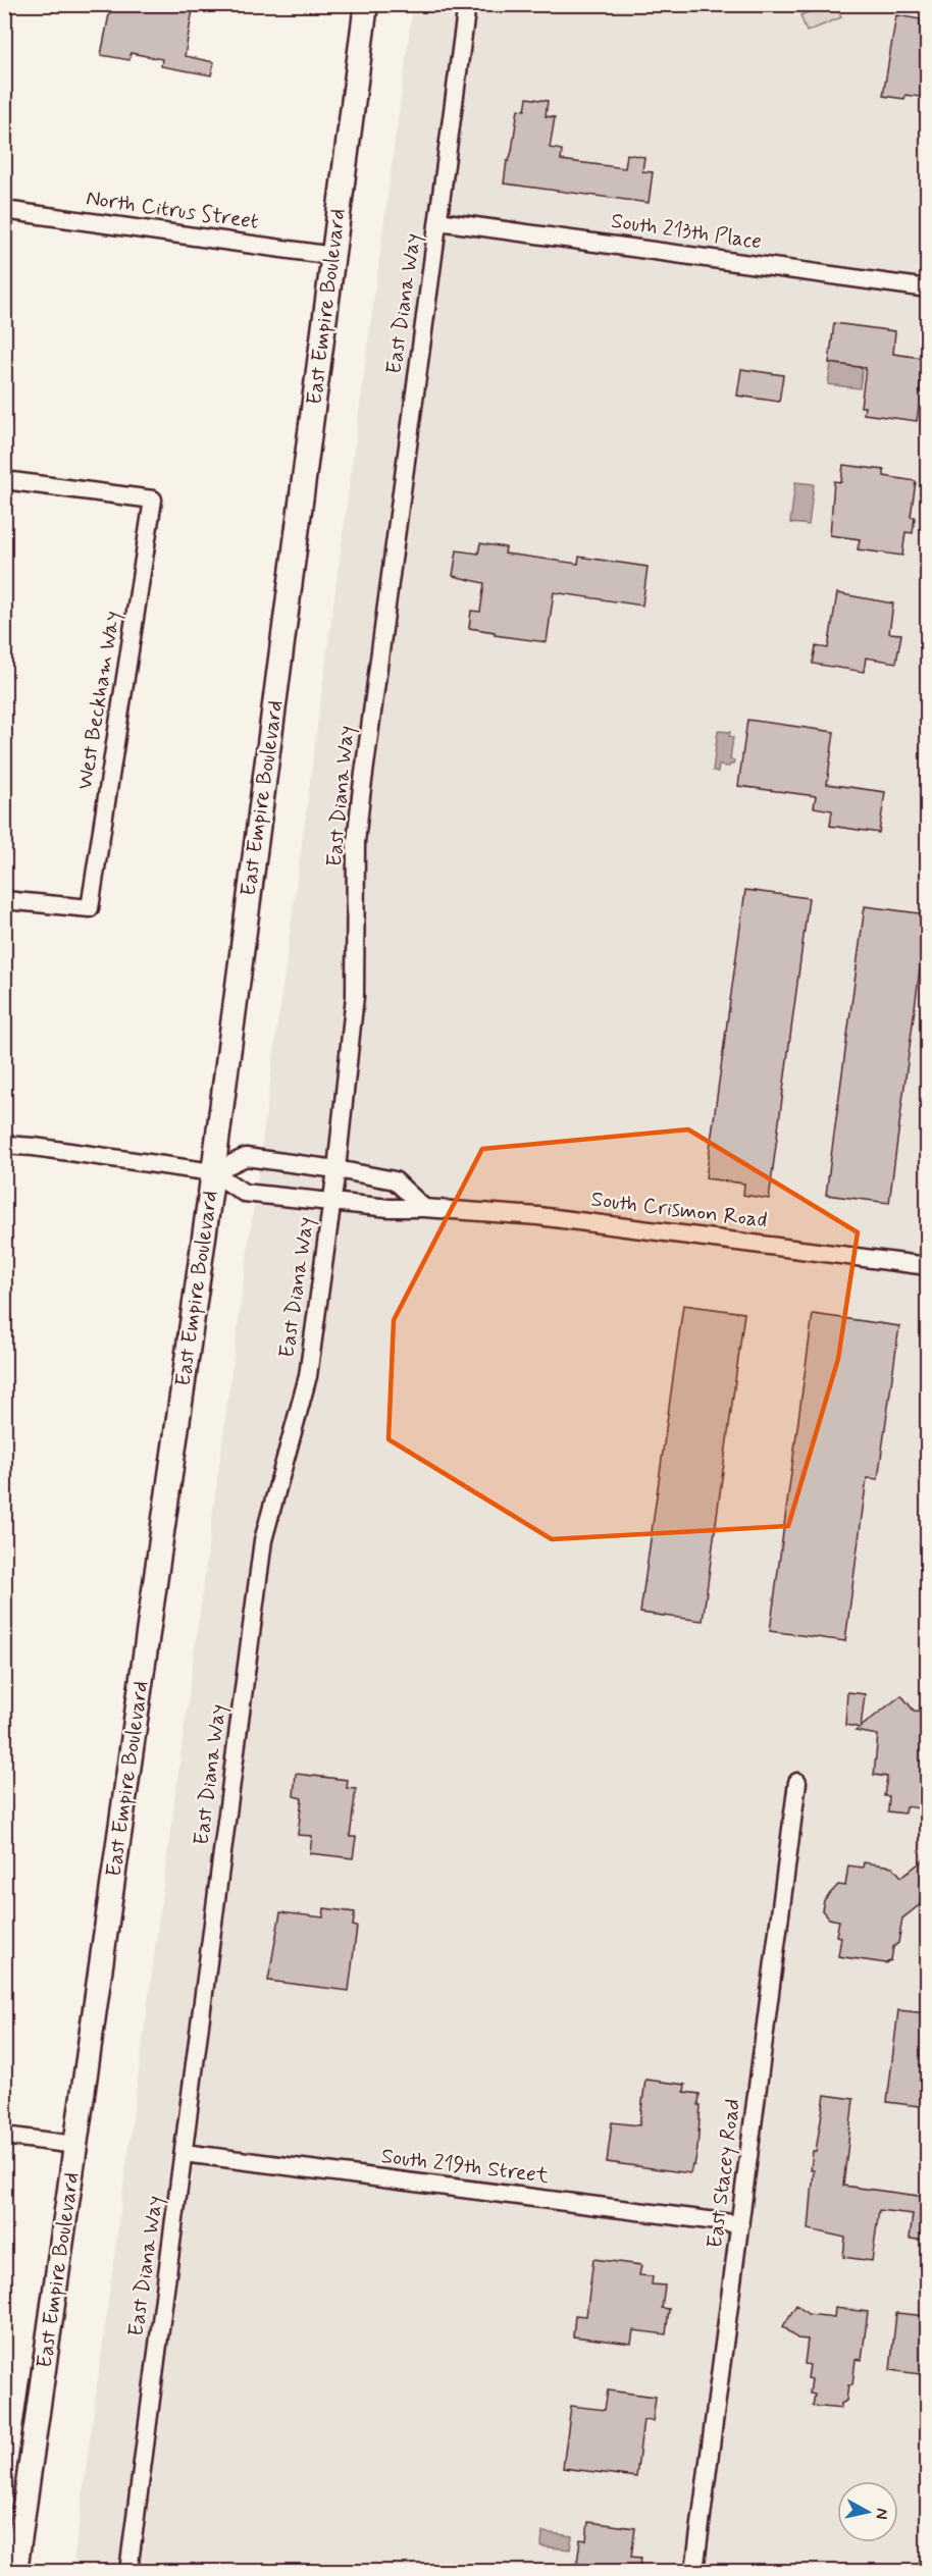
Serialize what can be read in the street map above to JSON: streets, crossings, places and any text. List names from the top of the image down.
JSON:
{
  "streets": {
    "street": [
      "North Citrus Street",
      "South 213th Place",
      "East Diana Way",
      "East Empire Boulevard",
      "West Beckham Way",
      "South Crismon Road",
      "South 219th Street",
      "East Stacey Road"
    ]
  },
  "crossings": [
    ["North Citrus Street", "East Empire Boulevard"],
    ["South 213th Place", "East Diana Way"],
    ["East Diana Way", "South Crismon Road"],
    ["East Diana Way", "South 219th Street"],
    ["East Empire Boulevard", "South Crismon Road"],
    ["South 219th Street", "East Stacey Road"]
  ],
  "north": "right"
}
